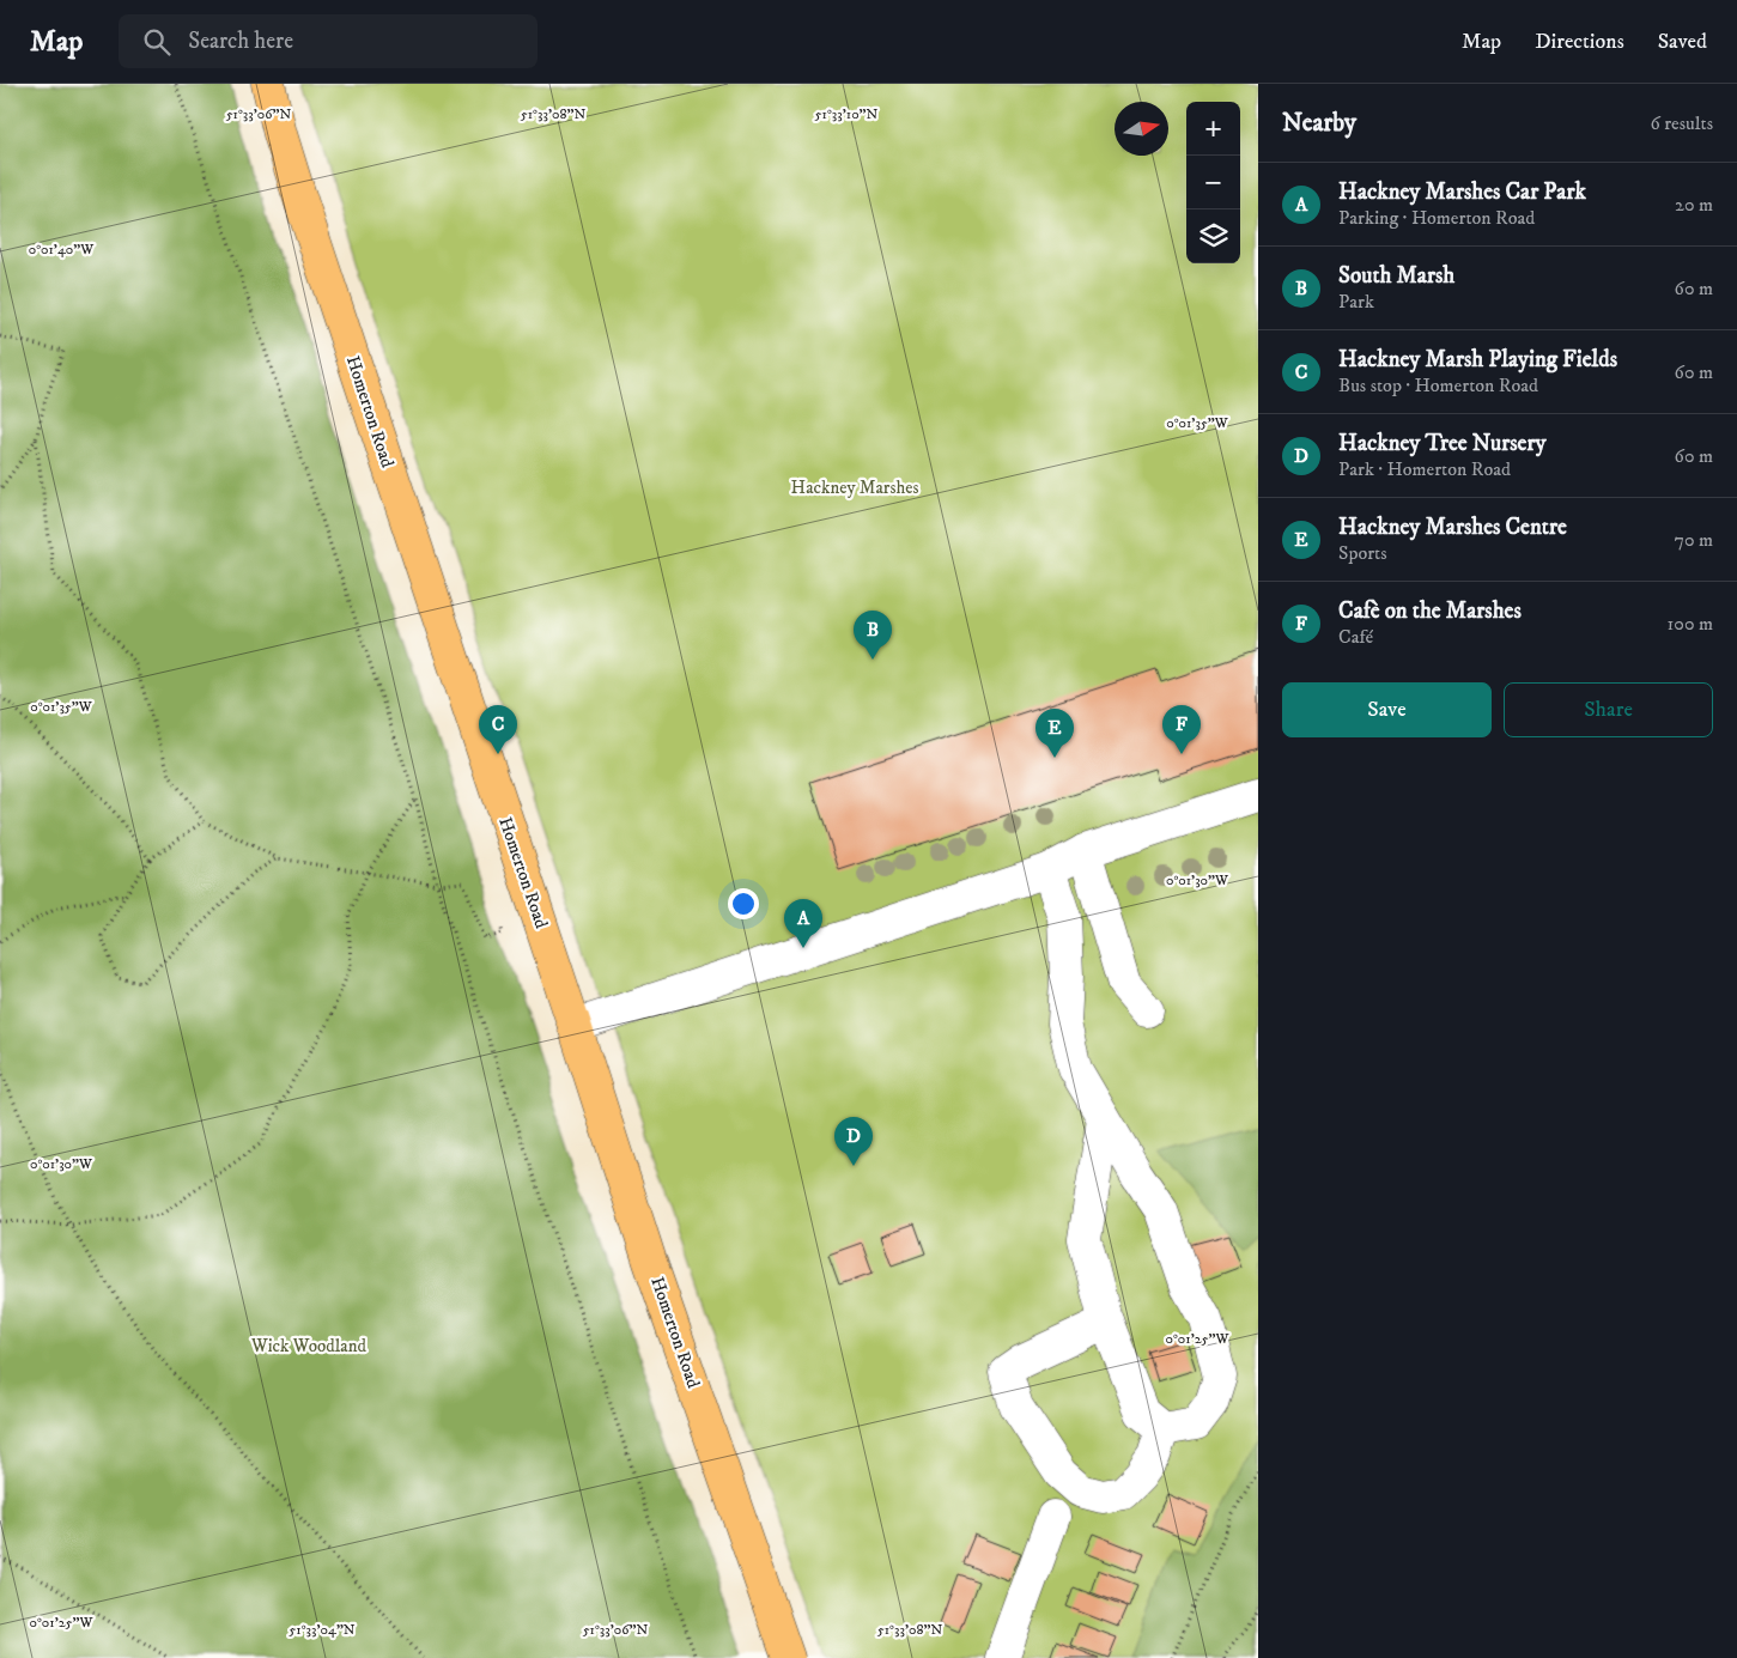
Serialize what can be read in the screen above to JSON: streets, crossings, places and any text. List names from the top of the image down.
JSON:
{
  "streets": {
    "main road": ["Homerton Road"]
  },
  "parks": ["Hackney Marshes", "Wick Woodland"],
  "north": "right",
  "page": {
    "header": "Map",
    "search": "Search here",
    "nav": ["Map", "Directions", "Saved"],
    "heading": ["Nearby", "6 results"],
    "map_buttons": ["+", "−"],
    "list": [
      {
        "mark": "A",
        "name": "Hackney Marshes Car Park",
        "note": "Parking · Homerton Road",
        "value": "20 m"
      },
      {
        "mark": "B",
        "name": "South Marsh",
        "note": "Park",
        "value": "60 m"
      },
      {
        "mark": "C",
        "name": "Hackney Marsh Playing Fields",
        "note": "Bus stop · Homerton Road",
        "value": "60 m"
      },
      {
        "mark": "D",
        "name": "Hackney Tree Nursery",
        "note": "Park · Homerton Road",
        "value": "60 m"
      },
      {
        "mark": "E",
        "name": "Hackney Marshes Centre",
        "note": "Sports",
        "value": "70 m"
      },
      {
        "mark": "F",
        "name": "Cafè on the Marshes",
        "note": "Café",
        "value": "100 m"
      }
    ],
    "pins": [
      "B",
      "C",
      "F",
      "E",
      "A",
      "D"
    ],
    "buttons": ["Save", "Share"]
  },
  "coordinates": [
    "51°33'06\"N",
    "51°33'08\"N",
    "51°33'10\"N",
    "0°01'40\"W",
    "0°01'35\"W",
    "0°01'30\"W",
    "0°01'25\"W",
    "51°33'04\"N"
  ]
}
